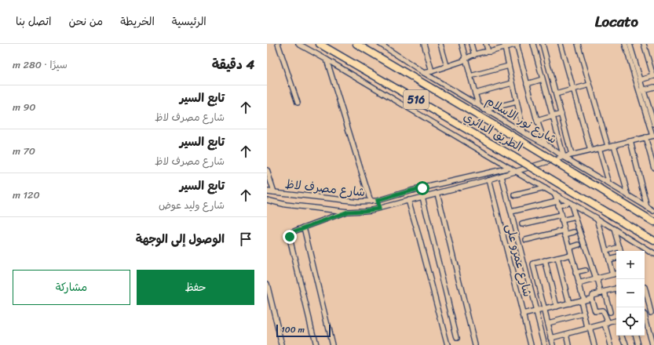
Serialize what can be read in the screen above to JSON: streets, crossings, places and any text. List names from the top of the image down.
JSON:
{
  "streets": {
    "highway": ["516", "الطريق الدائري"],
    "street": ["شارع نور الاسلام", "شارع مصرف لاظ", "شارع عمرو على"]
  },
  "crossings": [
    ["شارع نور الاسلام", "شارع مصرف لاظ"],
    ["شارع مصرف لاظ", "شارع عمرو على"]
  ],
  "scale_bar": "100 m",
  "page": {
    "header": "Locato",
    "nav": [
      "الرئيسية",
      "الخريطة",
      "من نحن",
      "اتصل بنا"
    ],
    "heading": ["4 دقيقة", "سيرًا · 280 m"],
    "list": [
      ["تابع السير", "شارع مصرف لاظ", "90 m"],
      ["تابع السير", "شارع مصرف لاظ", "70 m"],
      ["تابع السير", "شارع وليد عوض", "120 m"],
      "الوصول إلى الوجهة"
    ],
    "map_buttons": ["+", "−"],
    "buttons": ["حفظ", "مشاركة"],
    "scale": "100 m"
  }
}
